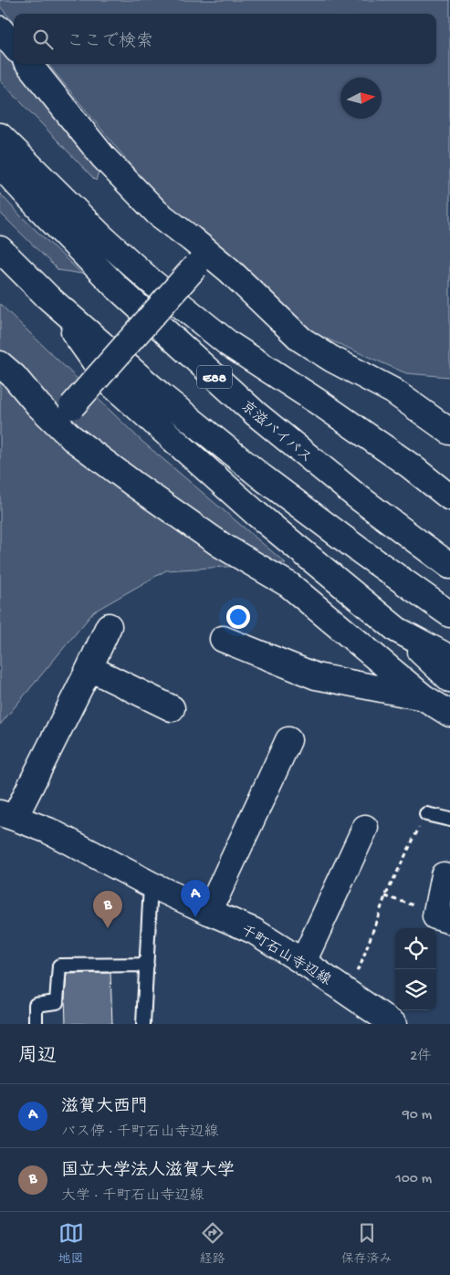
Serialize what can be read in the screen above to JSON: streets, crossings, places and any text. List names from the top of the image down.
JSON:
{
  "streets": {
    "main road": ["E88", "京滋バイパス", "千町石山寺辺線"]
  },
  "north": "right",
  "page": {
    "search": "ここで検索",
    "pins": ["A", "B"],
    "heading": ["周辺", "2件"],
    "list": [
      {
        "mark": "A",
        "name": "滋賀大西門",
        "note": "バス停 · 千町石山寺辺線",
        "value": "90 m"
      },
      {
        "mark": "B",
        "name": "国立大学法人滋賀大学",
        "note": "大学 · 千町石山寺辺線",
        "value": "100 m"
      }
    ],
    "nav": ["地図", "経路", "保存済み"]
  }
}
